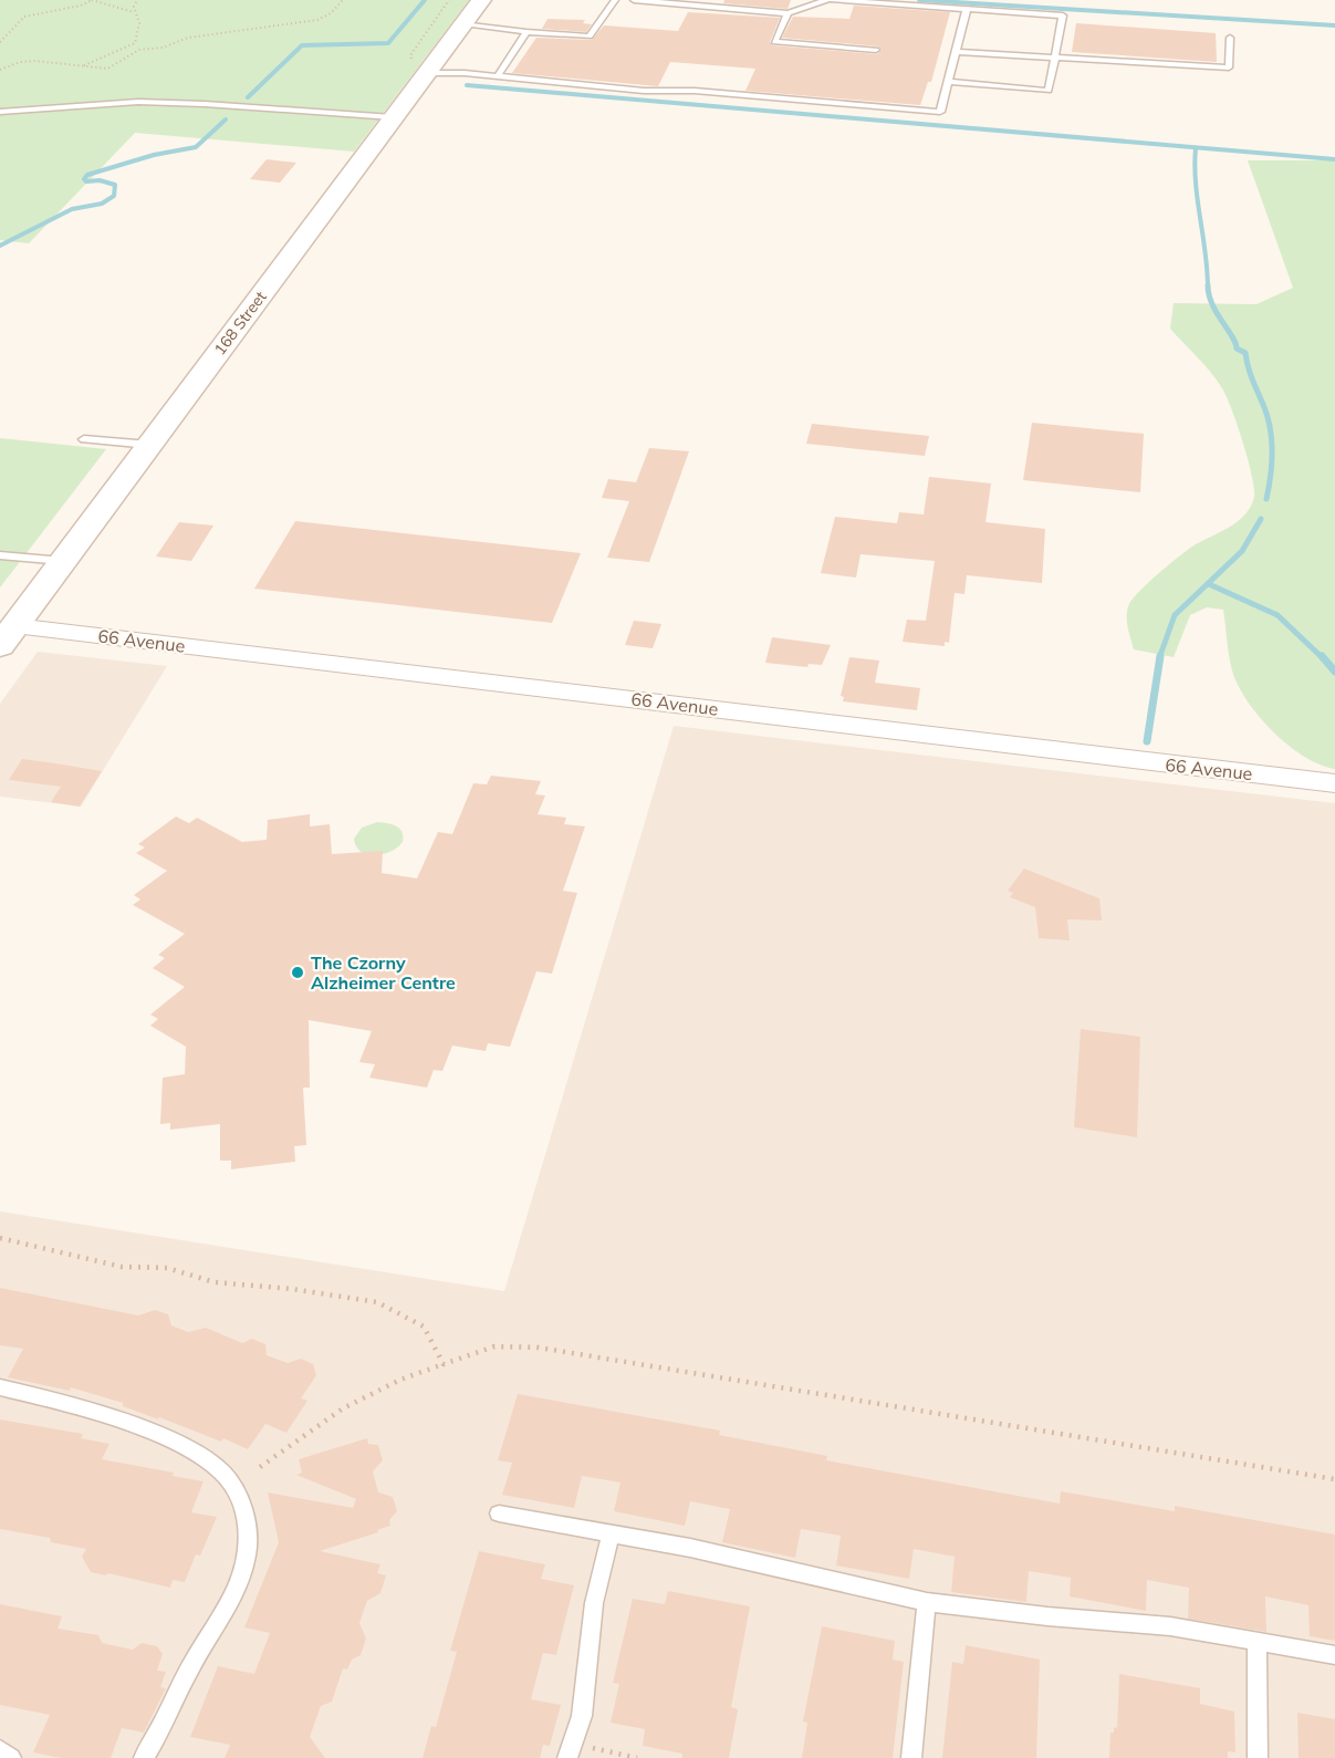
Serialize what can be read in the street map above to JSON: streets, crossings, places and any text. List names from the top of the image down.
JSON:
{
  "streets": {
    "main road": ["168 Street"],
    "street": ["66 Avenue"]
  },
  "crossings": [
    ["168 Street", "66 Avenue"]
  ],
  "places": ["The Czorny Alzheimer Centre"]
}
